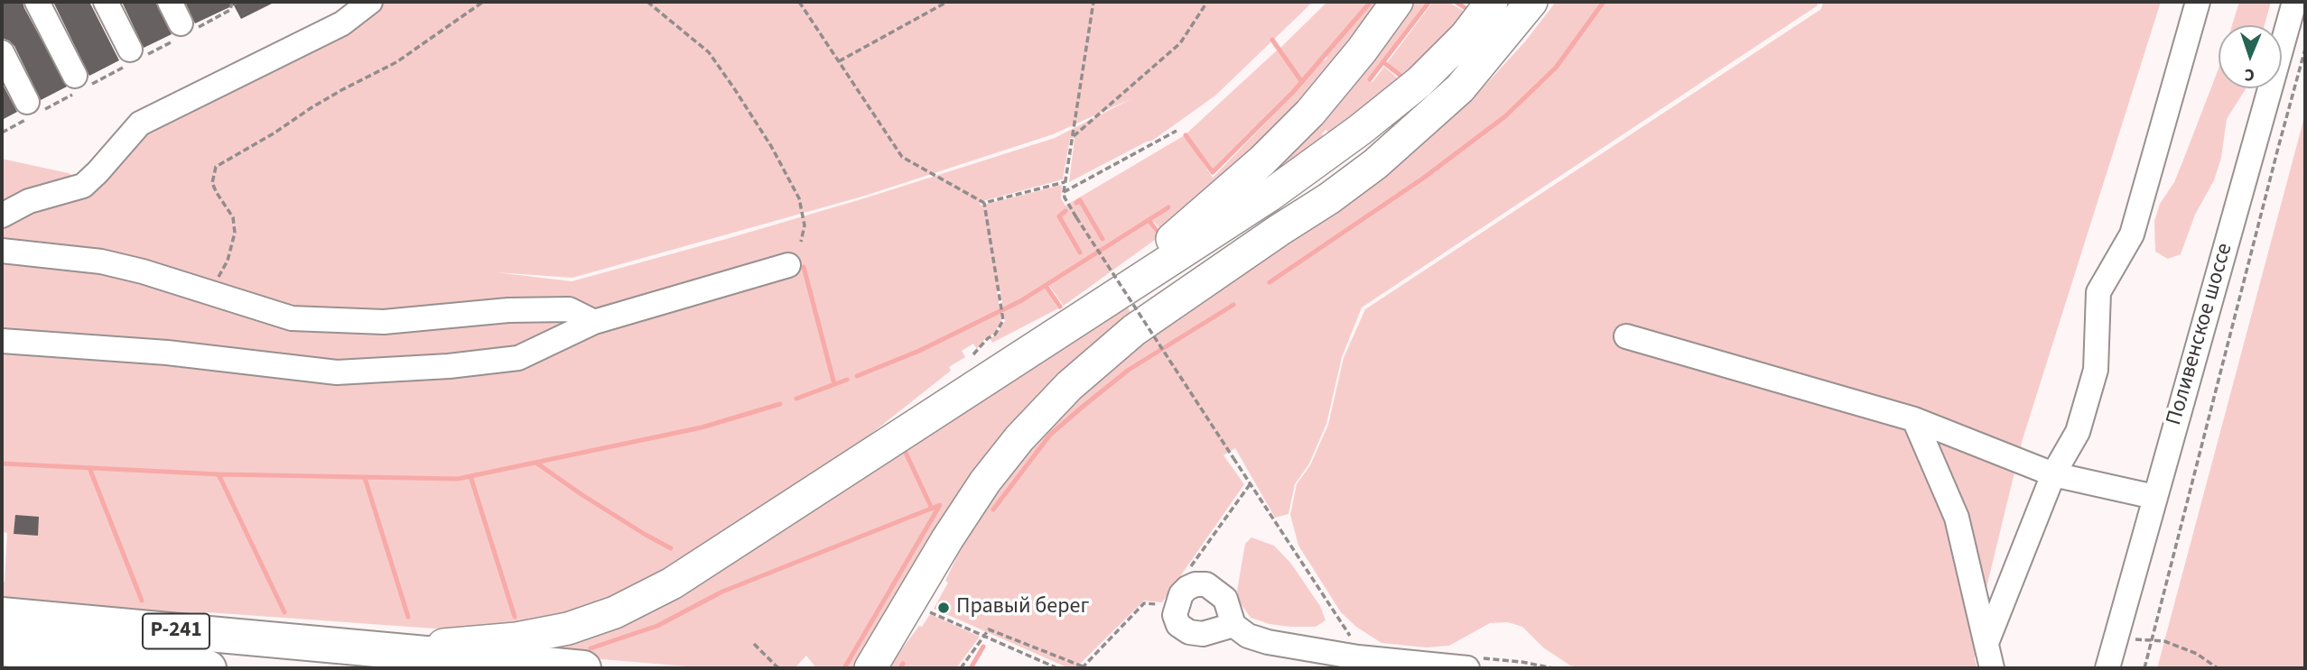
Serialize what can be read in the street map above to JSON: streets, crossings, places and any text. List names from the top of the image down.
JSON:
{
  "streets": {
    "highway": ["Р-241"],
    "street": ["Поливенское шоссе"]
  },
  "places": ["Правый берег"],
  "north": "bottom"
}
